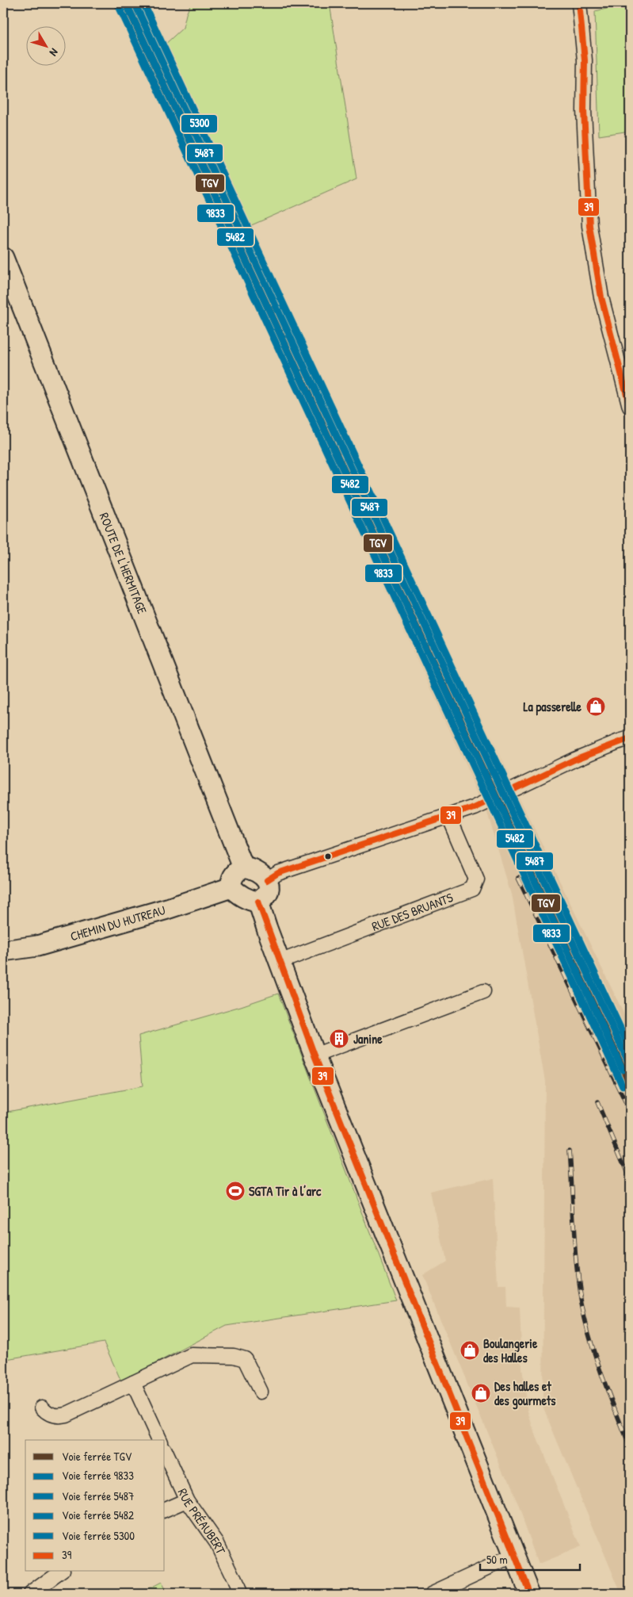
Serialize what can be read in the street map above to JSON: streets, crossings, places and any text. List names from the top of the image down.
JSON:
{
  "streets": {
    "street": [
      "ROUTE DE L'HERMITAGE",
      "RUE DES BRUANTS",
      "CHEMIN DU HUTREAU",
      "RUE PRÉAUBERT"
    ]
  },
  "crossings": [
    ["ROUTE DE L'HERMITAGE", "CHEMIN DU HUTREAU"]
  ],
  "places": {
    "shop": ["La passerelle", "Boulangerie des Halles", "Des halles et des gourmets"],
    "building": ["Janine"],
    "sports": ["SGTA Tir à l’arc"]
  },
  "lines": [
    "rail line TGV",
    "rail line 5487",
    "rail line 5300",
    "transit line 39",
    "rail line 9833",
    "rail line 5482"
  ],
  "legend": [
    "Voie ferrée TGV",
    "Voie ferrée 9833",
    "Voie ferrée 5487",
    "Voie ferrée 5482",
    "Voie ferrée 5300",
    "39"
  ],
  "scale_bar": "50 m",
  "north": "bottom right"
}
